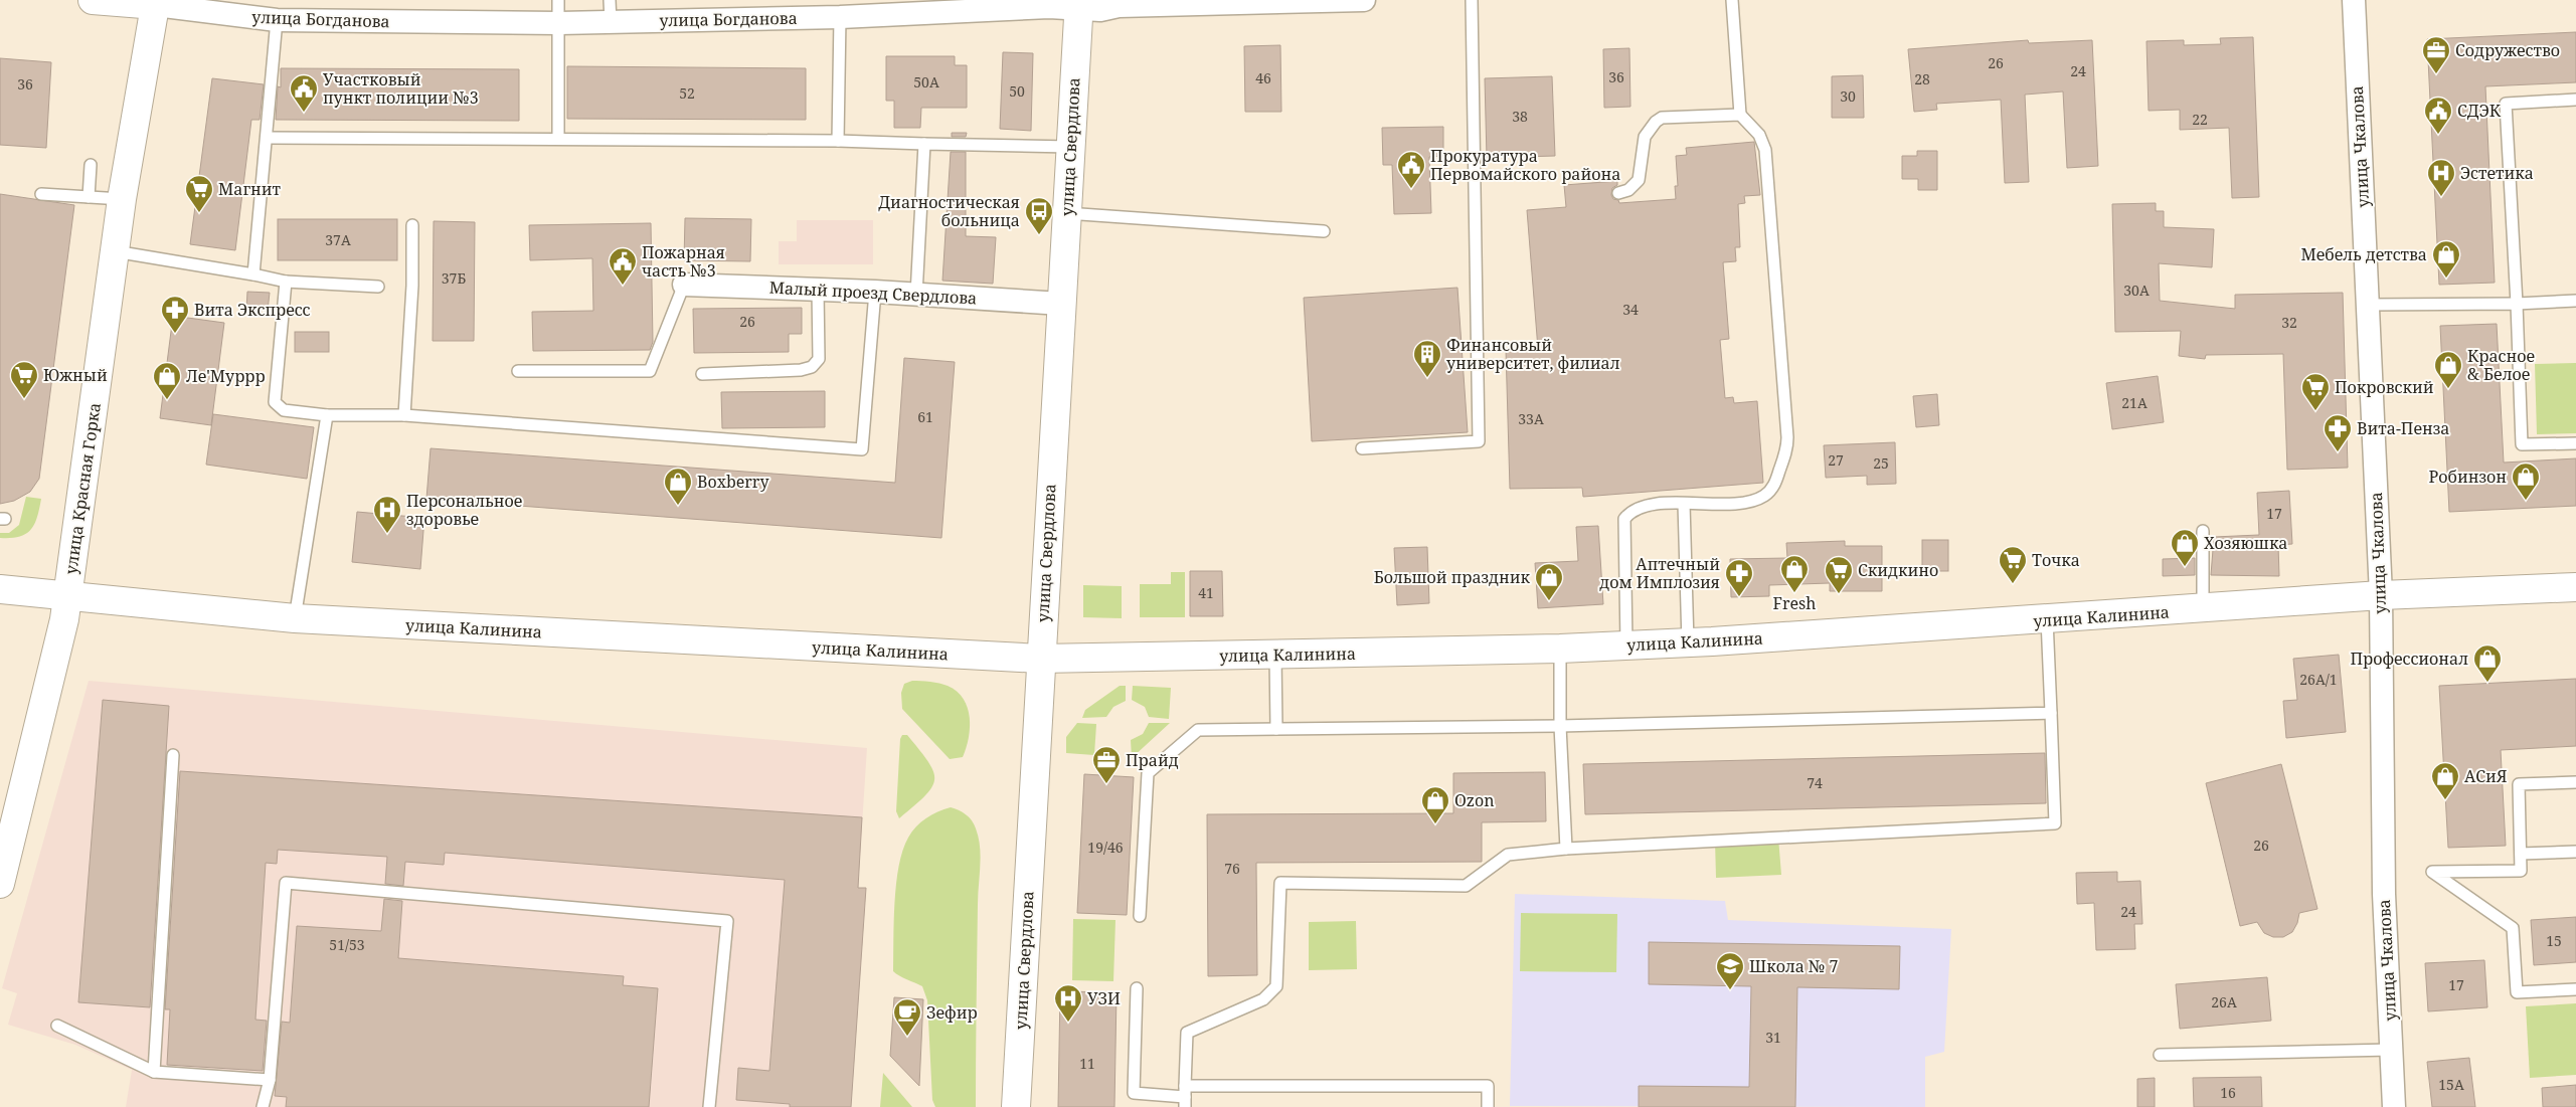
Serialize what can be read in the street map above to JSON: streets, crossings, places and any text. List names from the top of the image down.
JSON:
{
  "streets": {
    "main road": [
      "улица Богданова",
      "улица Свердлова",
      "улица Красная Горка",
      "улица Калинина"
    ],
    "street": ["улица Чкалова", "Малый проезд Свердлова"]
  },
  "crossings": [
    ["улица Богданова", "улица Свердлова"],
    ["улица Богданова", "улица Красная Горка"],
    ["улица Свердлова", "Малый проезд Свердлова"],
    ["улица Свердлова", "улица Калинина"],
    ["улица Чкалова", "улица Калинина"],
    ["улица Красная Горка", "улица Калинина"]
  ],
  "places": {
    "office": ["Содружество", "Прайд"],
    "public building": [
      "Участковый пункт полиции №3",
      "СДЭК",
      "Прокуратура Первомайского района",
      "Пожарная часть №3"
    ],
    "hospital": ["Эстетика", "Персональное здоровье", "УЗИ"],
    "supermarket": [
      "Магнит",
      "Южный",
      "Покровский",
      "Точка",
      "Скидкино"
    ],
    "bus stop": ["Диагностическая больница"],
    "shop": [
      "Мебель детства",
      "Красное & Белое",
      "Ле'Муррр",
      "Робинзон",
      "Boxberry",
      "Хозяюшка",
      "Fresh",
      "Большой праздник",
      "Профессионал",
      "АСиЯ",
      "Ozon"
    ],
    "pharmacy": ["Вита Экспресс", "Вита-Пенза", "Аптечный дом Имплозия"],
    "building": ["Финансовый университет, филиал"],
    "school or university": ["Школа № 7"],
    "cafe": ["Зефир"]
  },
  "house_numbers": [
    "26",
    "24",
    "36",
    "46",
    "28",
    "50А",
    "36",
    "50",
    "52",
    "30",
    "38",
    "22",
    "37А",
    "37Б",
    "30А",
    "34",
    "26",
    "32",
    "21А",
    "61",
    "33А",
    "27",
    "25",
    "17",
    "41",
    "26А/1",
    "74",
    "26",
    "19/46",
    "76",
    "24",
    "15",
    "51/53",
    "17",
    "26А",
    "31",
    "11",
    "15А",
    "16"
  ]
}
